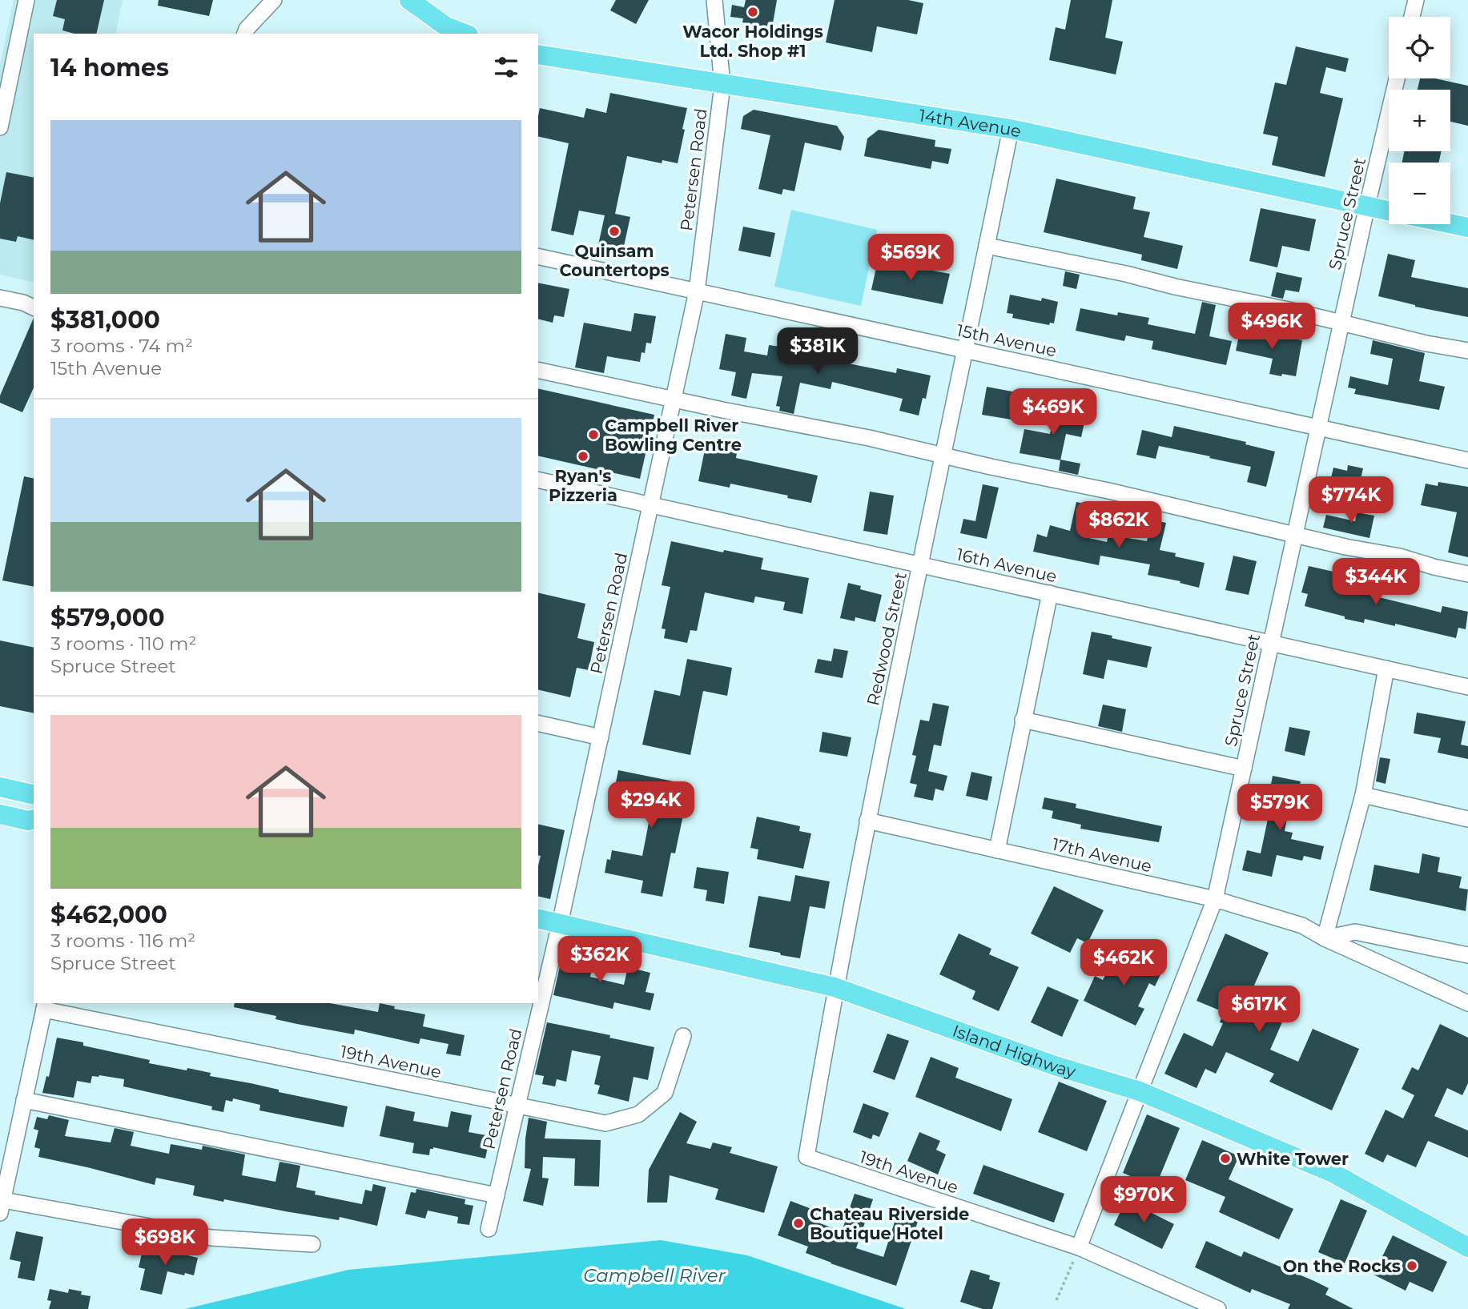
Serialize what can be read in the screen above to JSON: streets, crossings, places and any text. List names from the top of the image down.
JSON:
{
  "streets": {
    "main road": ["14th Avenue", "Island Highway"],
    "street": [
      "Petersen Road",
      "Spruce Street",
      "15th Avenue",
      "16th Avenue",
      "Redwood Street",
      "17th Avenue",
      "19th Avenue"
    ]
  },
  "crossings": [
    ["14th Avenue", "Petersen Road"],
    ["14th Avenue", "Spruce Street"],
    ["14th Avenue", "Redwood Street"],
    ["Petersen Road", "15th Avenue"],
    ["Petersen Road", "16th Avenue"],
    ["Petersen Road", "Island Highway"],
    ["Petersen Road", "19th Avenue"],
    ["Spruce Street", "15th Avenue"],
    ["Spruce Street", "16th Avenue"],
    ["Spruce Street", "17th Avenue"],
    ["Spruce Street", "Island Highway"],
    ["Spruce Street", "19th Avenue"],
    ["15th Avenue", "Redwood Street"],
    ["16th Avenue", "Redwood Street"],
    ["Redwood Street", "17th Avenue"],
    ["Redwood Street", "Island Highway"],
    ["Redwood Street", "19th Avenue"]
  ],
  "water": ["Campbell River"],
  "places": [
    "Wacor Holdings Ltd. Shop #1",
    "Quinsam Countertops",
    "Campbell River Bowling Centre",
    "Ryan's Pizzeria",
    "White Tower",
    "Chateau Riverside Boutique Hotel",
    "On the Rocks"
  ],
  "page": {
    "map_buttons": ["+", "−"],
    "heading": "14 homes",
    "list": [
      {
        "name": "$381,000",
        "note": "3 rooms · 74 m² · 15th Avenue"
      },
      {
        "name": "$579,000",
        "note": "3 rooms · 110 m² · Spruce Street"
      },
      {
        "name": "$462,000",
        "note": "3 rooms · 116 m² · Spruce Street"
      }
    ],
    "price": [
      "$569K",
      "$496K",
      "$381K",
      "$469K",
      "$774K",
      "$862K",
      "$344K",
      "$294K",
      "$579K",
      "$362K",
      "$462K",
      "$617K",
      "$970K",
      "$698K"
    ]
  }
}
